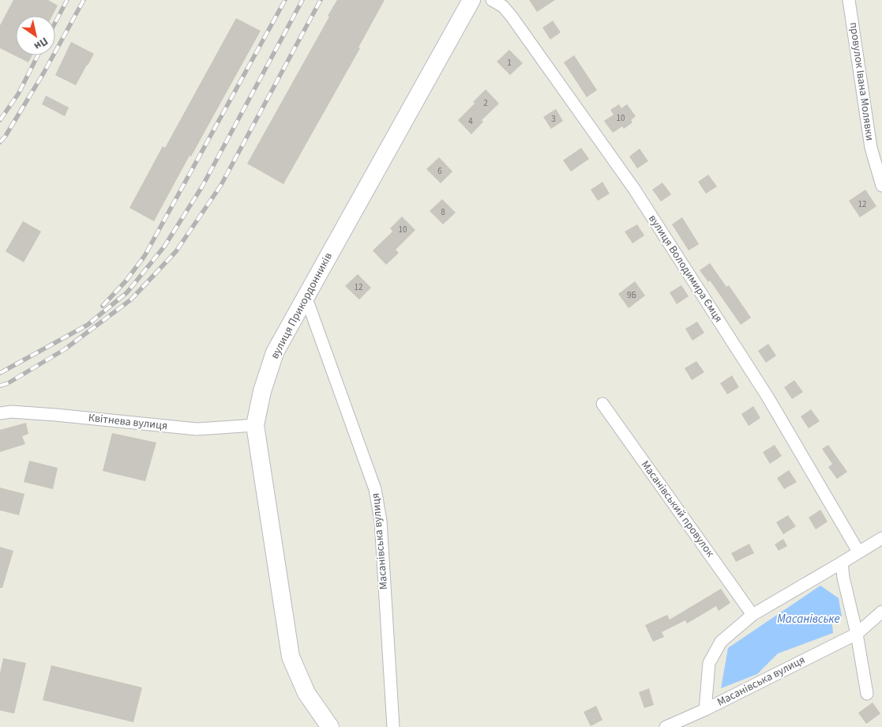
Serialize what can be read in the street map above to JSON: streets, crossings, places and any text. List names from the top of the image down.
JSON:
{
  "streets": {
    "street": [
      "провулок Івана Молявки",
      "вулиця Володимира Ємця",
      "вулиця Прикордонників",
      "Квітнева вулиця",
      "Масанівський провулок",
      "Масанівська вулиця"
    ]
  },
  "crossings": [
    ["вулиця Прикордонників", "Квітнева вулиця"],
    ["вулиця Прикордонників", "Масанівська вулиця"]
  ],
  "water": ["Масанівське"],
  "house_numbers": [
    "1",
    "2",
    "10",
    "3",
    "4",
    "6",
    "12",
    "8",
    "10",
    "12",
    "9Б"
  ],
  "north": "bottom right"
}
